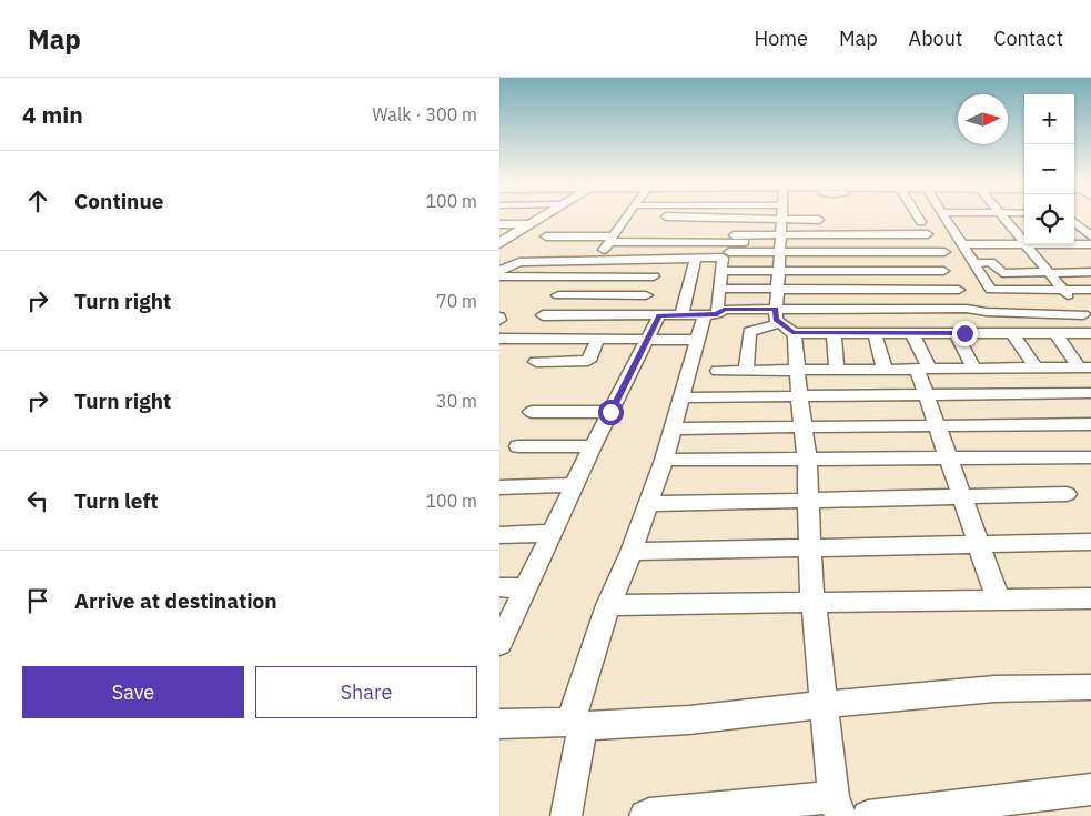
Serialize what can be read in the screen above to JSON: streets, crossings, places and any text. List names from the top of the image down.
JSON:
{
  "north": "right",
  "page": {
    "header": "Map",
    "nav": [
      "Home",
      "Map",
      "About",
      "Contact"
    ],
    "heading": ["4 min", "Walk · 300 m"],
    "map_buttons": ["+", "−"],
    "list": [
      ["Continue", "100 m"],
      ["Turn right", "70 m"],
      ["Turn right", "30 m"],
      ["Turn left", "100 m"],
      "Arrive at destination"
    ],
    "buttons": ["Save", "Share"]
  }
}
